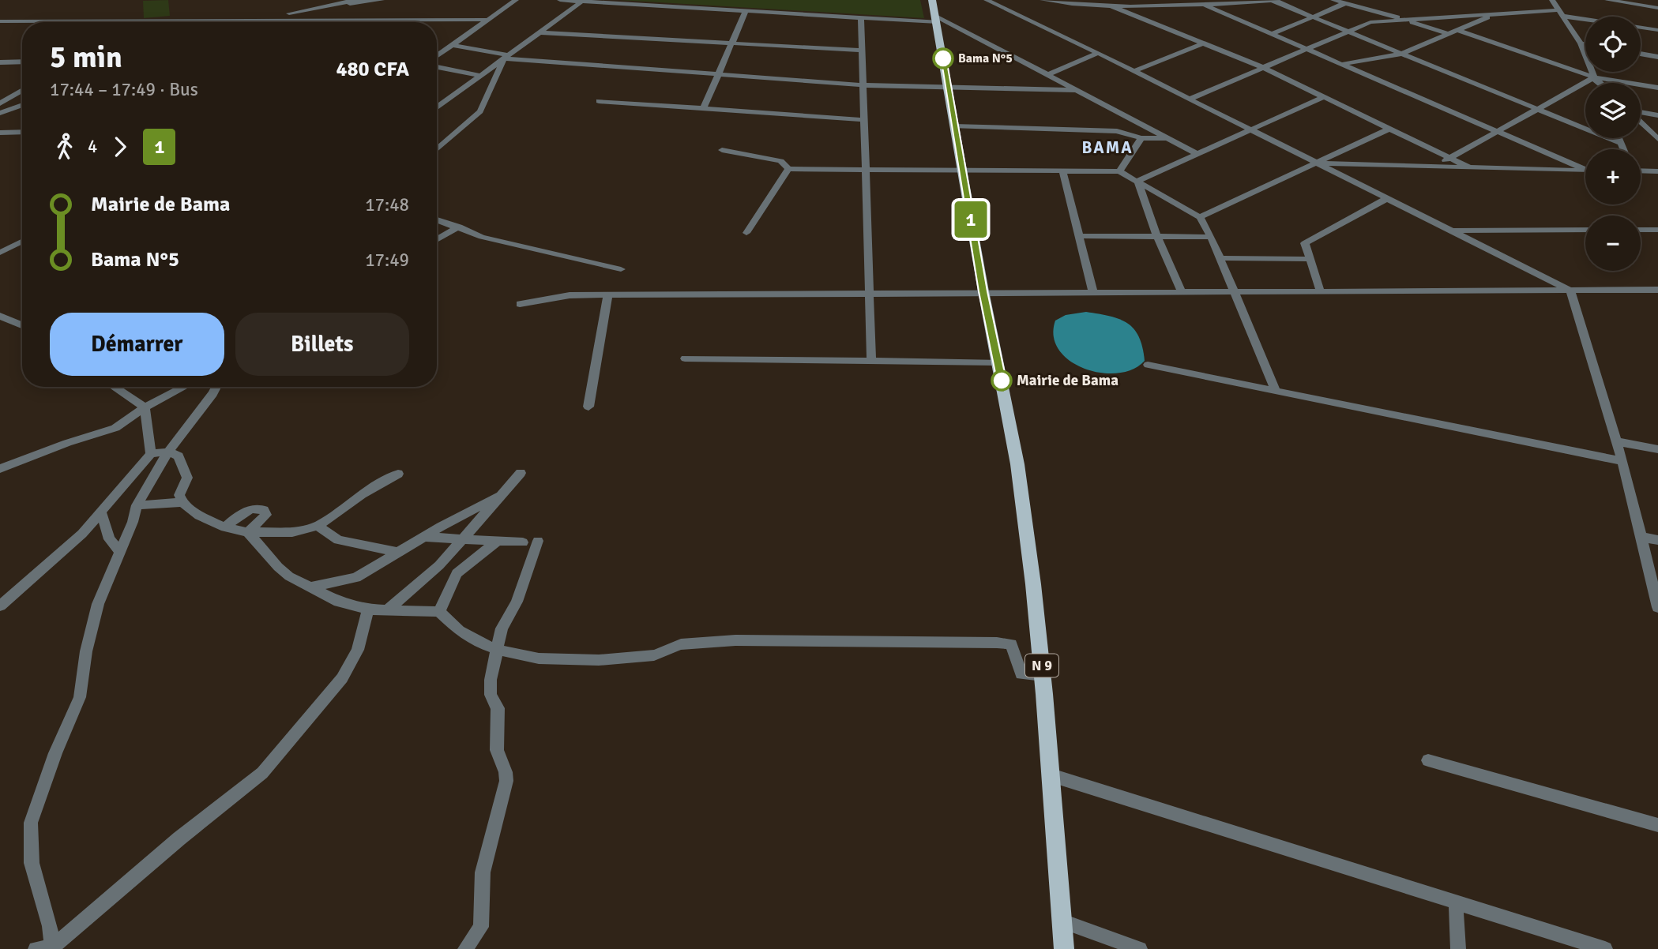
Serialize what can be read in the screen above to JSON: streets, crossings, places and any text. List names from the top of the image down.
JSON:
{
  "streets": {
    "main road": ["N 9"]
  },
  "districts": ["BAMA"],
  "places": ["Bama N°5", "Mairie de Bama"],
  "lines": ["bus line 1"],
  "page": {
    "on_map": "1",
    "map_buttons": ["+", "−"],
    "heading": ["5 min", "17:44 – 17:49 · Bus", "480 CFA"],
    "legs": ["4", "1"],
    "list": [
      {
        "name": "Mairie de Bama",
        "value": "17:48"
      },
      {
        "name": "Bama N°5",
        "value": "17:49"
      }
    ],
    "buttons": ["Démarrer", "Billets"]
  }
}
